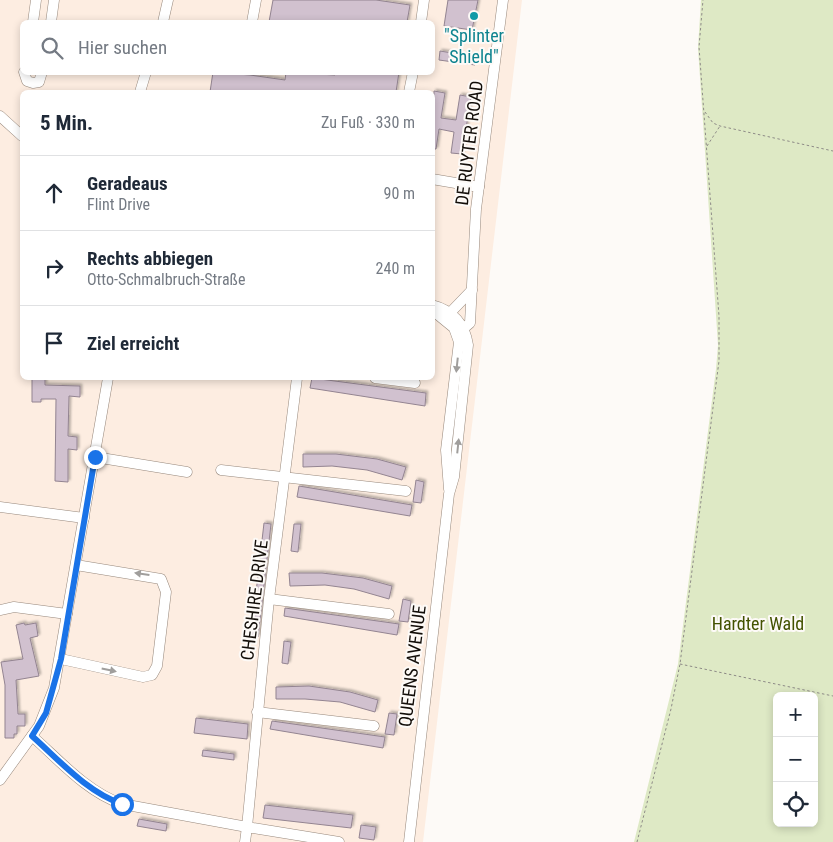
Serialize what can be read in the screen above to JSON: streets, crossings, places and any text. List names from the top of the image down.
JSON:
{
  "streets": {
    "lane": ["DE RUYTER ROAD", "CHESHIRE DRIVE", "QUEENS AVENUE"]
  },
  "crossings": [
    ["DE RUYTER ROAD", "QUEENS AVENUE"]
  ],
  "parks": ["Hardter Wald"],
  "places": ["\"Splinter Shield\""],
  "page": {
    "search": "Hier suchen",
    "heading": ["5 Min.", "Zu Fuß · 330 m"],
    "list": [
      ["Geradeaus", "Flint Drive", "90 m"],
      ["Rechts abbiegen", "Otto-Schmalbruch-Straße", "240 m"],
      "Ziel erreicht"
    ],
    "map_buttons": ["+", "−"]
  }
}
